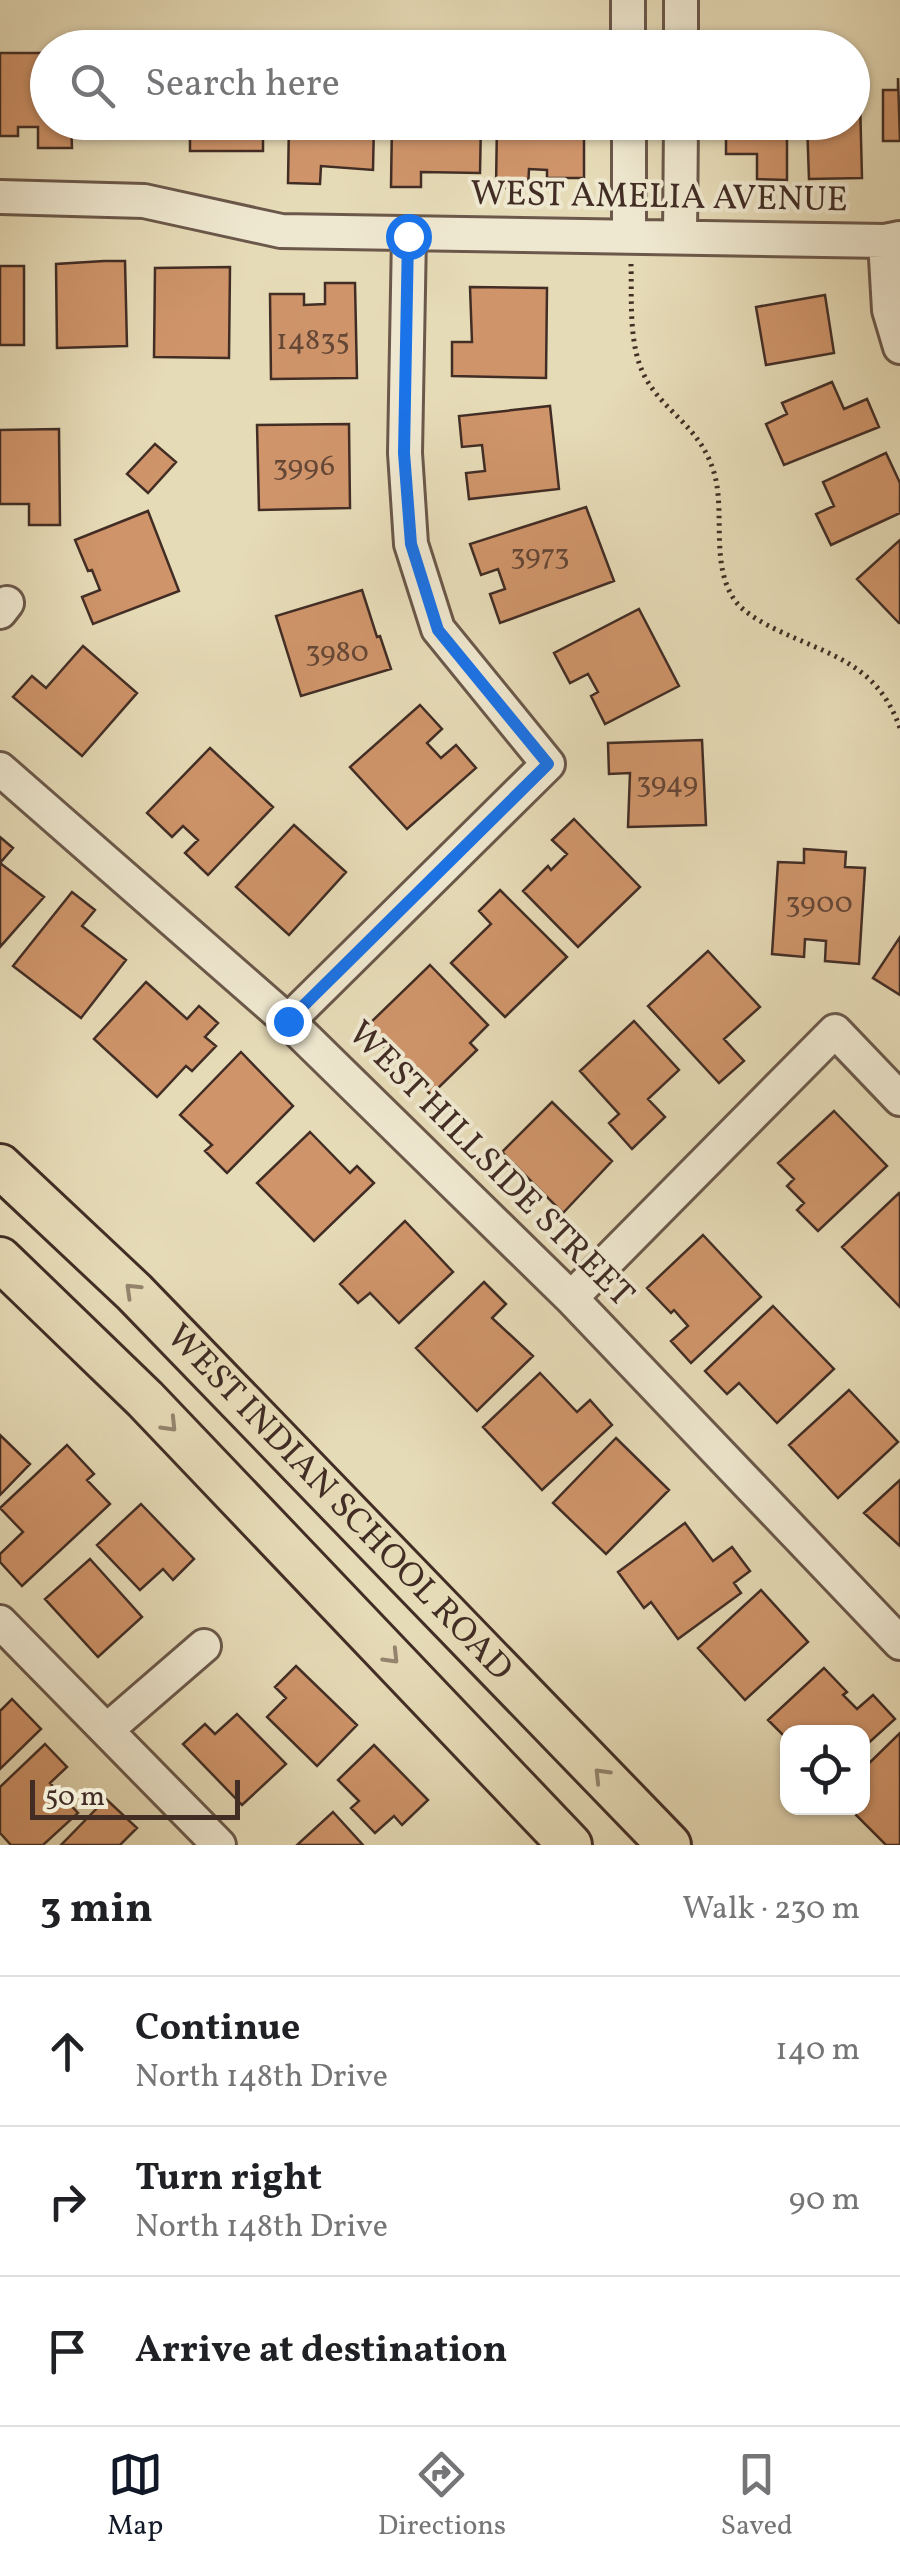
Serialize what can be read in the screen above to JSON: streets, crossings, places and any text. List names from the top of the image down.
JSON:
{
  "streets": {
    "main road": ["WEST INDIAN SCHOOL ROAD"],
    "street": ["WEST AMELIA AVENUE", "WEST HILLSIDE STREET"]
  },
  "house_numbers": [
    "14835",
    "3996",
    "3973",
    "3980",
    "3949",
    "3900"
  ],
  "scale_bar": "50 m",
  "page": {
    "search": "Search here",
    "scale": "50 m",
    "heading": ["3 min", "Walk · 230 m"],
    "list": [
      ["Continue", "North 148th Drive", "140 m"],
      ["Turn right", "North 148th Drive", "90 m"],
      "Arrive at destination"
    ],
    "nav": ["Map", "Directions", "Saved"]
  }
}
